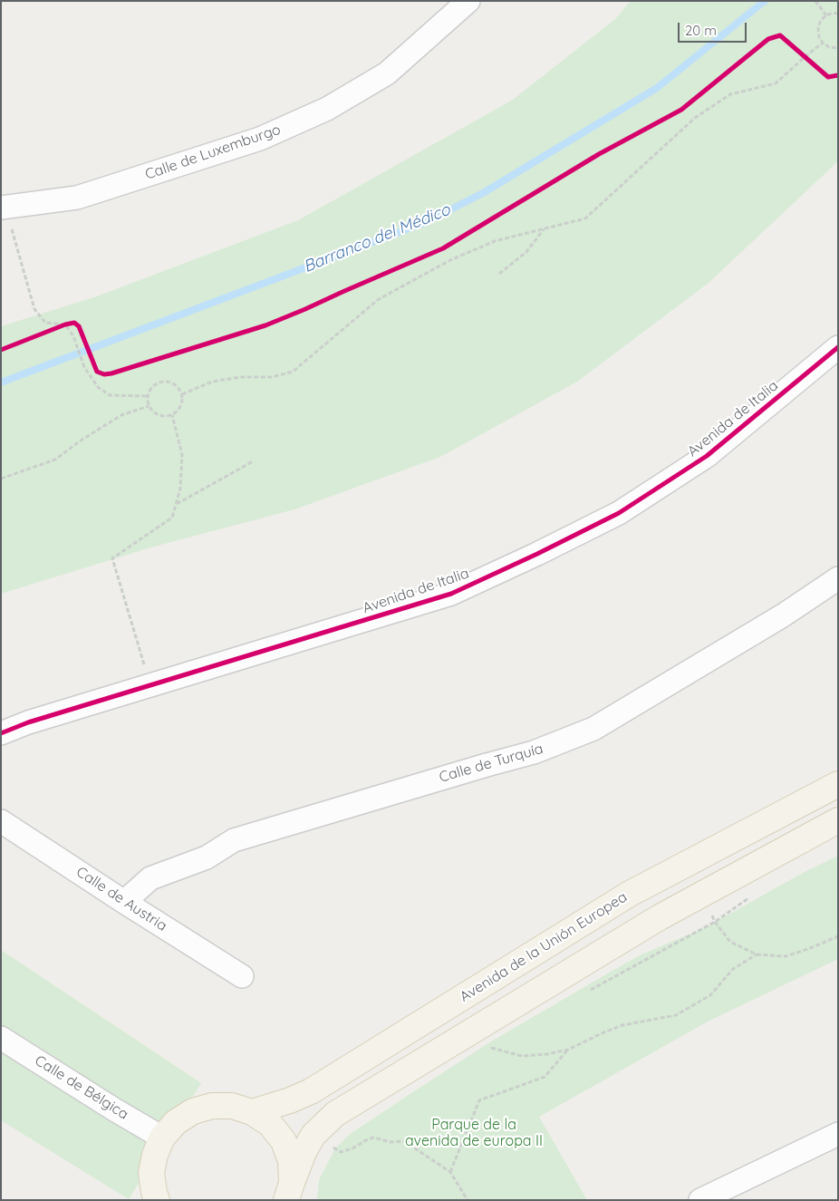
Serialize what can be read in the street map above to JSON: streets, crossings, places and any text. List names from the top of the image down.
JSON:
{
  "streets": {
    "main road": ["Avenida de la Unión Europea"],
    "street": [
      "Calle de Luxemburgo",
      "Avenida de Italia",
      "Calle de Turquía",
      "Calle de Austria",
      "Calle de Bélgica"
    ]
  },
  "crossings": [
    ["Calle de Turquía", "Calle de Austria"]
  ],
  "water": ["Barranco del Médico"],
  "parks": ["Parque de la avenida de europa II"],
  "scale_bar": "20 m"
}
